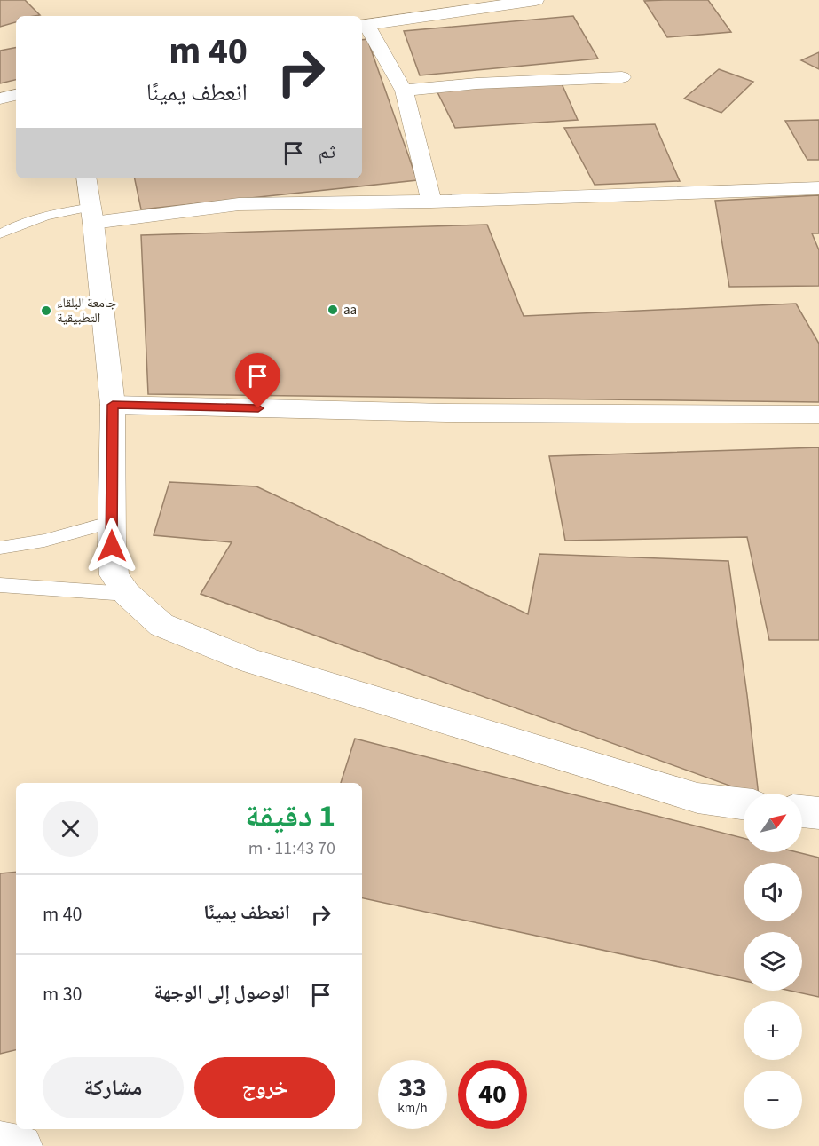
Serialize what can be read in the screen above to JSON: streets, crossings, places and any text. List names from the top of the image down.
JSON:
{
  "places": ["aa", "جامعة البلقاء التطبيقية"],
  "north": "top right",
  "page": {
    "turn": ["40 m", "انعطف يمينًا"],
    "then": "ثم",
    "heading": ["1 دقيقة", "70 m · 11:43"],
    "map_buttons": ["+", "−"],
    "list": [
      {
        "name": "انعطف يمينًا",
        "value": "40 m"
      },
      {
        "name": "الوصول إلى الوجهة",
        "value": "30 m"
      }
    ],
    "buttons": ["خروج", "مشاركة"],
    "speed": "33 km/h",
    "limit": "40"
  }
}
